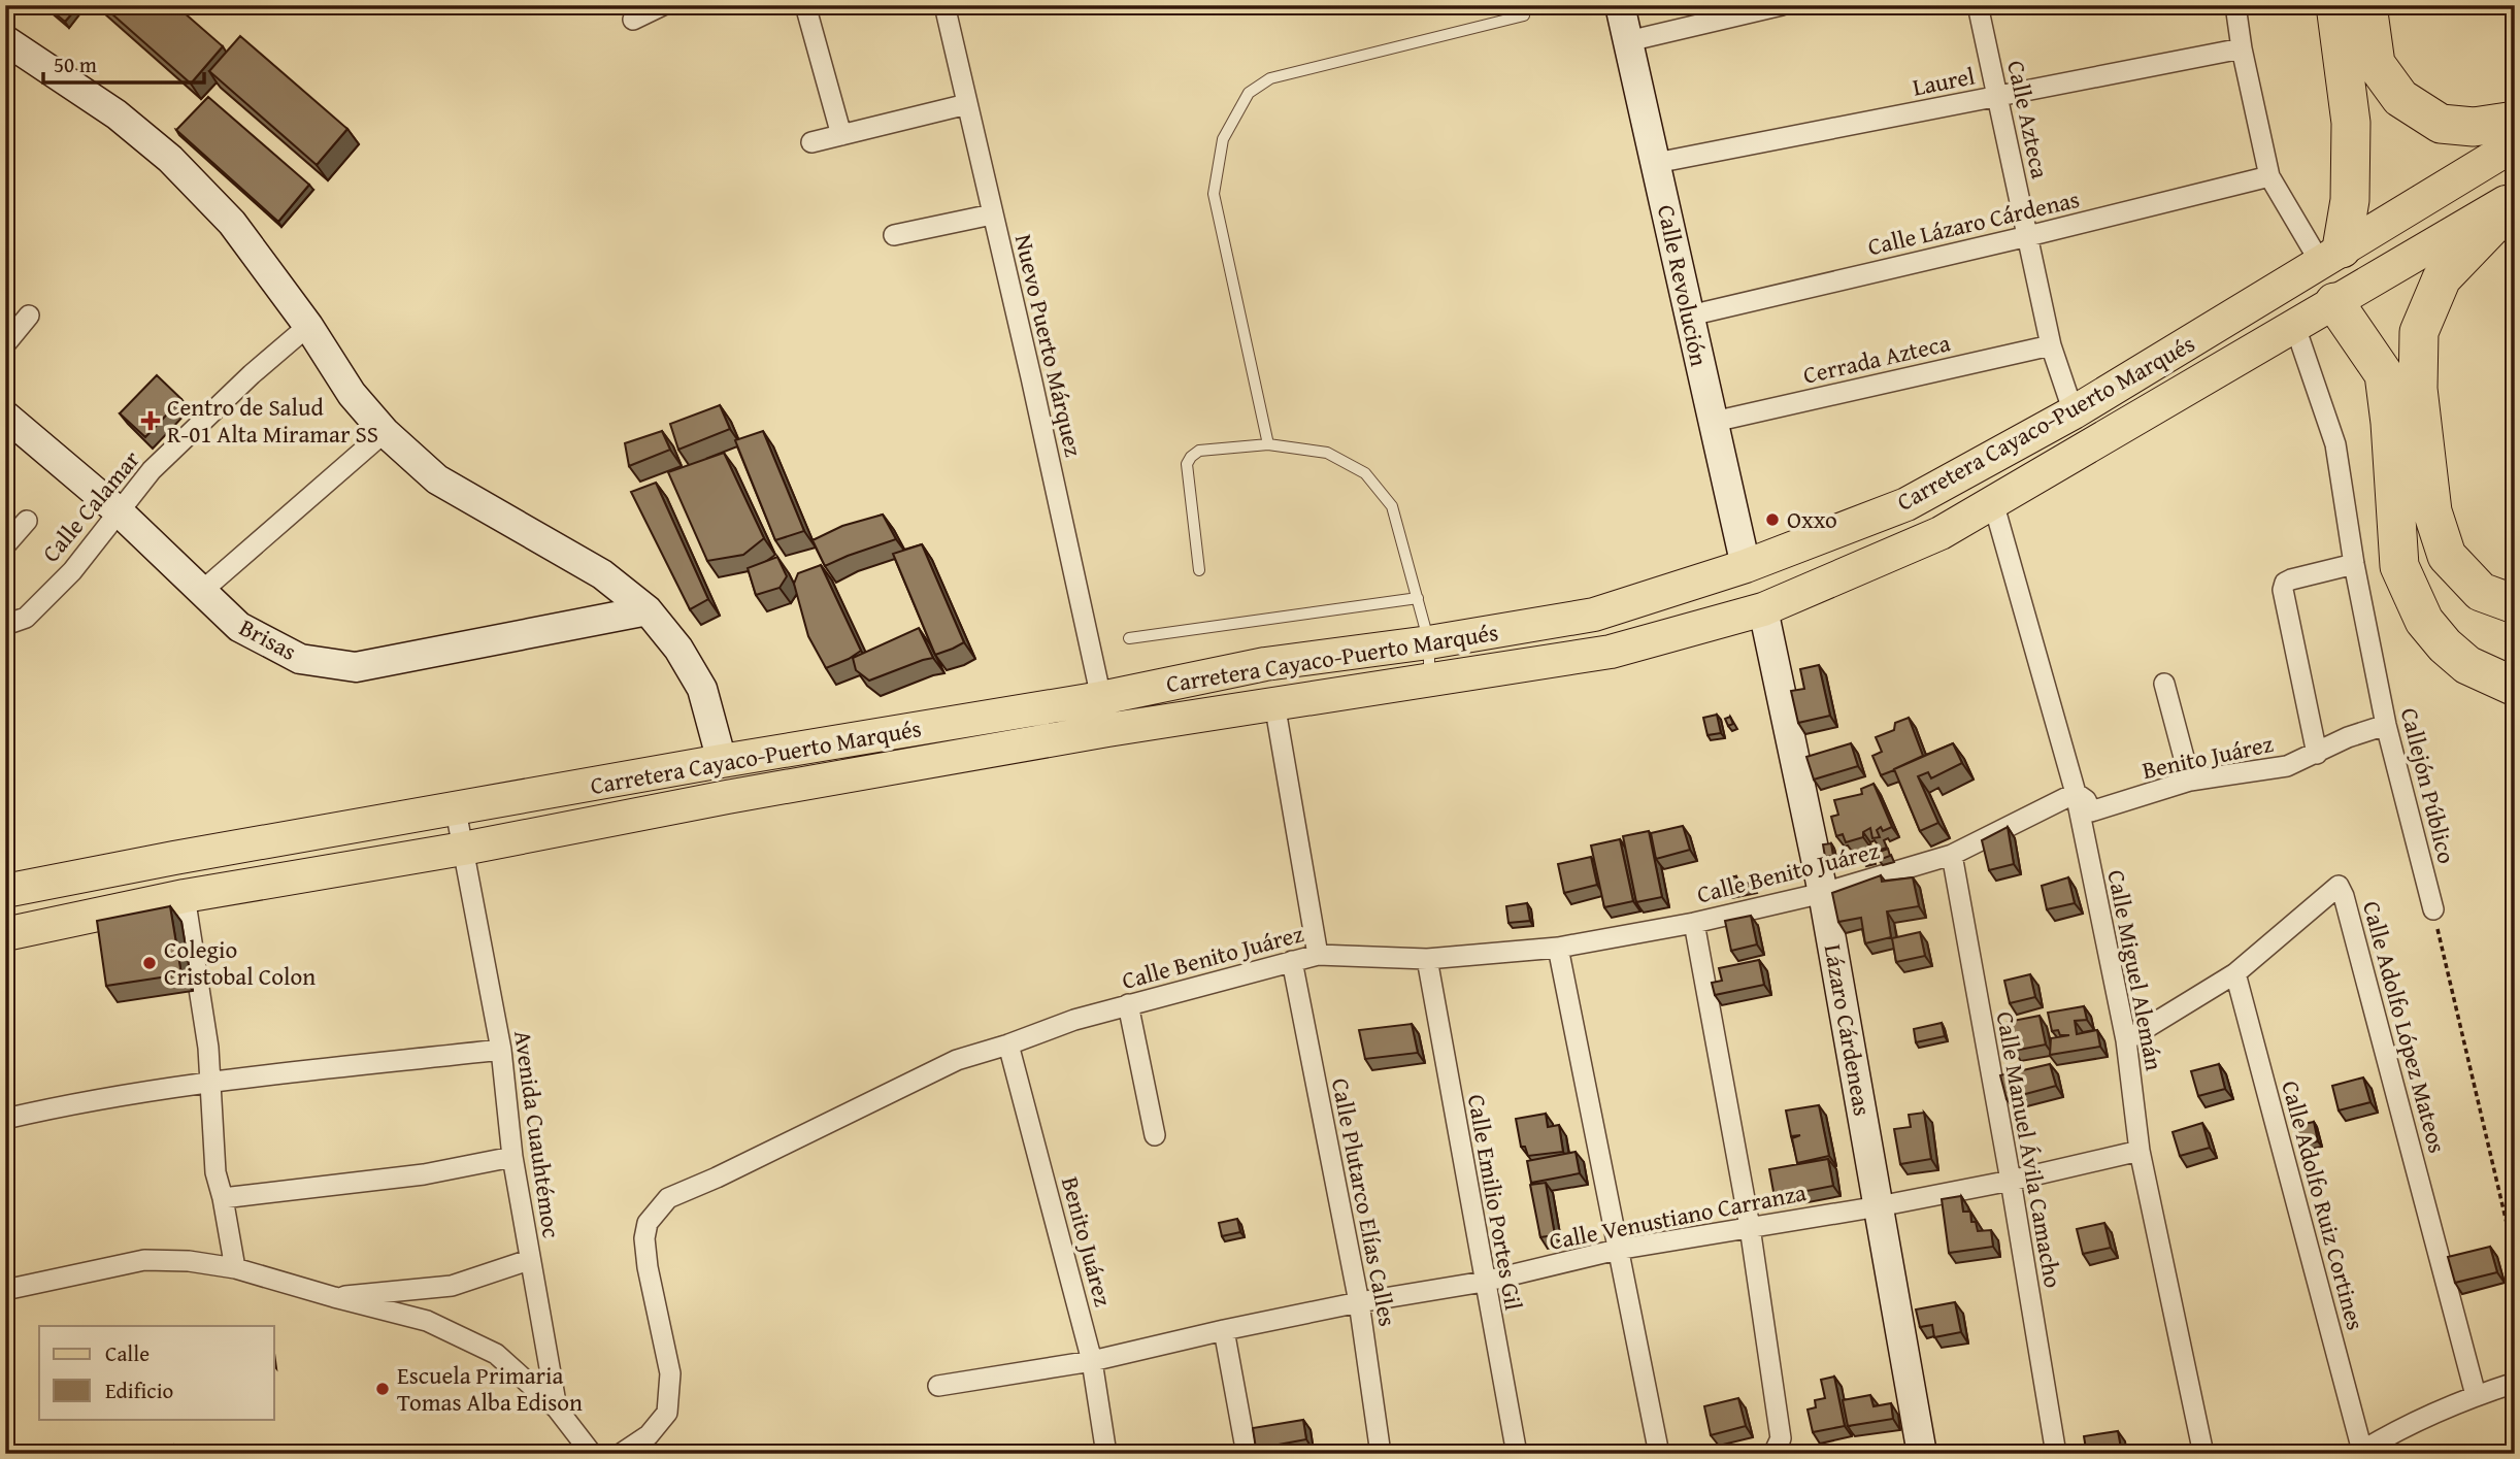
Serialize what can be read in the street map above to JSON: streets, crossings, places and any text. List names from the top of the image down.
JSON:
{
  "streets": {
    "main road": ["Carretera Cayaco-Puerto Marqués"],
    "street": [
      "Laurel",
      "Calle Azteca",
      "Calle Lázaro Cárdenas",
      "Calle Revolución",
      "Nuevo Puerto Márquez",
      "Cerrada Azteca",
      "Calle Calamar",
      "Brisas",
      "Benito Juárez",
      "Callejón Público",
      "Calle Benito Juárez",
      "Calle Miguel Alemán",
      "Calle Adolfo López Mateos",
      "Lázaro Cárdeneas",
      "Avenida Cuauhtémoc",
      "Calle Manuel Ávila Camacho",
      "Calle Plutarco Elías Calles",
      "Calle Emilio Portes Gil",
      "Calle Adolfo Ruiz Cortines",
      "Calle Venustiano Carranza"
    ]
  },
  "crossings": [
    ["Laurel", "Calle Azteca"],
    ["Laurel", "Calle Revolución"],
    ["Calle Azteca", "Calle Lázaro Cárdenas"],
    ["Calle Azteca", "Cerrada Azteca"],
    ["Calle Azteca", "Carretera Cayaco-Puerto Marqués"],
    ["Calle Lázaro Cárdenas", "Calle Revolución"],
    ["Calle Revolución", "Cerrada Azteca"],
    ["Calle Revolución", "Carretera Cayaco-Puerto Marqués"],
    ["Nuevo Puerto Márquez", "Carretera Cayaco-Puerto Marqués"],
    ["Carretera Cayaco-Puerto Marqués", "Callejón Público"],
    ["Carretera Cayaco-Puerto Marqués", "Calle Miguel Alemán"],
    ["Carretera Cayaco-Puerto Marqués", "Lázaro Cárdeneas"],
    ["Carretera Cayaco-Puerto Marqués", "Avenida Cuauhtémoc"],
    ["Calle Calamar", "Brisas"],
    ["Benito Juárez", "Callejón Público"],
    ["Benito Juárez", "Calle Benito Juárez"],
    ["Benito Juárez", "Calle Miguel Alemán"],
    ["Benito Juárez", "Calle Venustiano Carranza"],
    ["Calle Benito Juárez", "Calle Miguel Alemán"],
    ["Calle Benito Juárez", "Lázaro Cárdeneas"],
    ["Calle Benito Juárez", "Calle Manuel Ávila Camacho"],
    ["Calle Benito Juárez", "Calle Plutarco Elías Calles"],
    ["Calle Benito Juárez", "Calle Emilio Portes Gil"],
    ["Calle Miguel Alemán", "Calle Adolfo López Mateos"],
    ["Calle Miguel Alemán", "Calle Venustiano Carranza"],
    ["Calle Adolfo López Mateos", "Calle Adolfo Ruiz Cortines"],
    ["Lázaro Cárdeneas", "Calle Venustiano Carranza"],
    ["Calle Manuel Ávila Camacho", "Calle Venustiano Carranza"],
    ["Calle Plutarco Elías Calles", "Calle Venustiano Carranza"],
    ["Calle Emilio Portes Gil", "Calle Venustiano Carranza"]
  ],
  "places": {
    "health": ["Centro de Salud R-01 Alta Miramar SS"],
    "other": ["Oxxo", "Colegio Cristobal Colon", "Escuela Primaria Tomas Alba Edison"]
  },
  "legend": ["Calle", "Edificio"],
  "scale_bar": "50 m"
}
